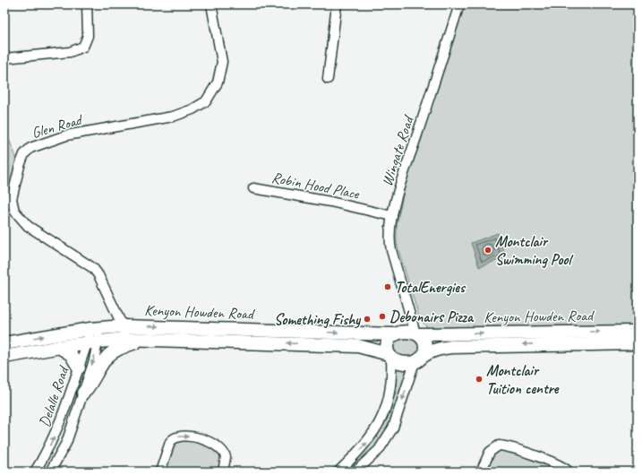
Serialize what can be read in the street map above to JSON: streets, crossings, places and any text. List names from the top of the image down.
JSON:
{
  "streets": {
    "street": [
      "Glen Road",
      "Wingate Road",
      "Robin Hood Place",
      "Kenyon Howden Road",
      "Delalle Road"
    ]
  },
  "crossings": [
    ["Glen Road", "Kenyon Howden Road"],
    ["Wingate Road", "Robin Hood Place"],
    ["Wingate Road", "Kenyon Howden Road"],
    ["Kenyon Howden Road", "Delalle Road"]
  ],
  "places": [
    "Montclair Swimming Pool",
    "TotalEnergies",
    "Debonairs Pizza",
    "Something Fishy",
    "Montclair Tuition centre"
  ]
}
